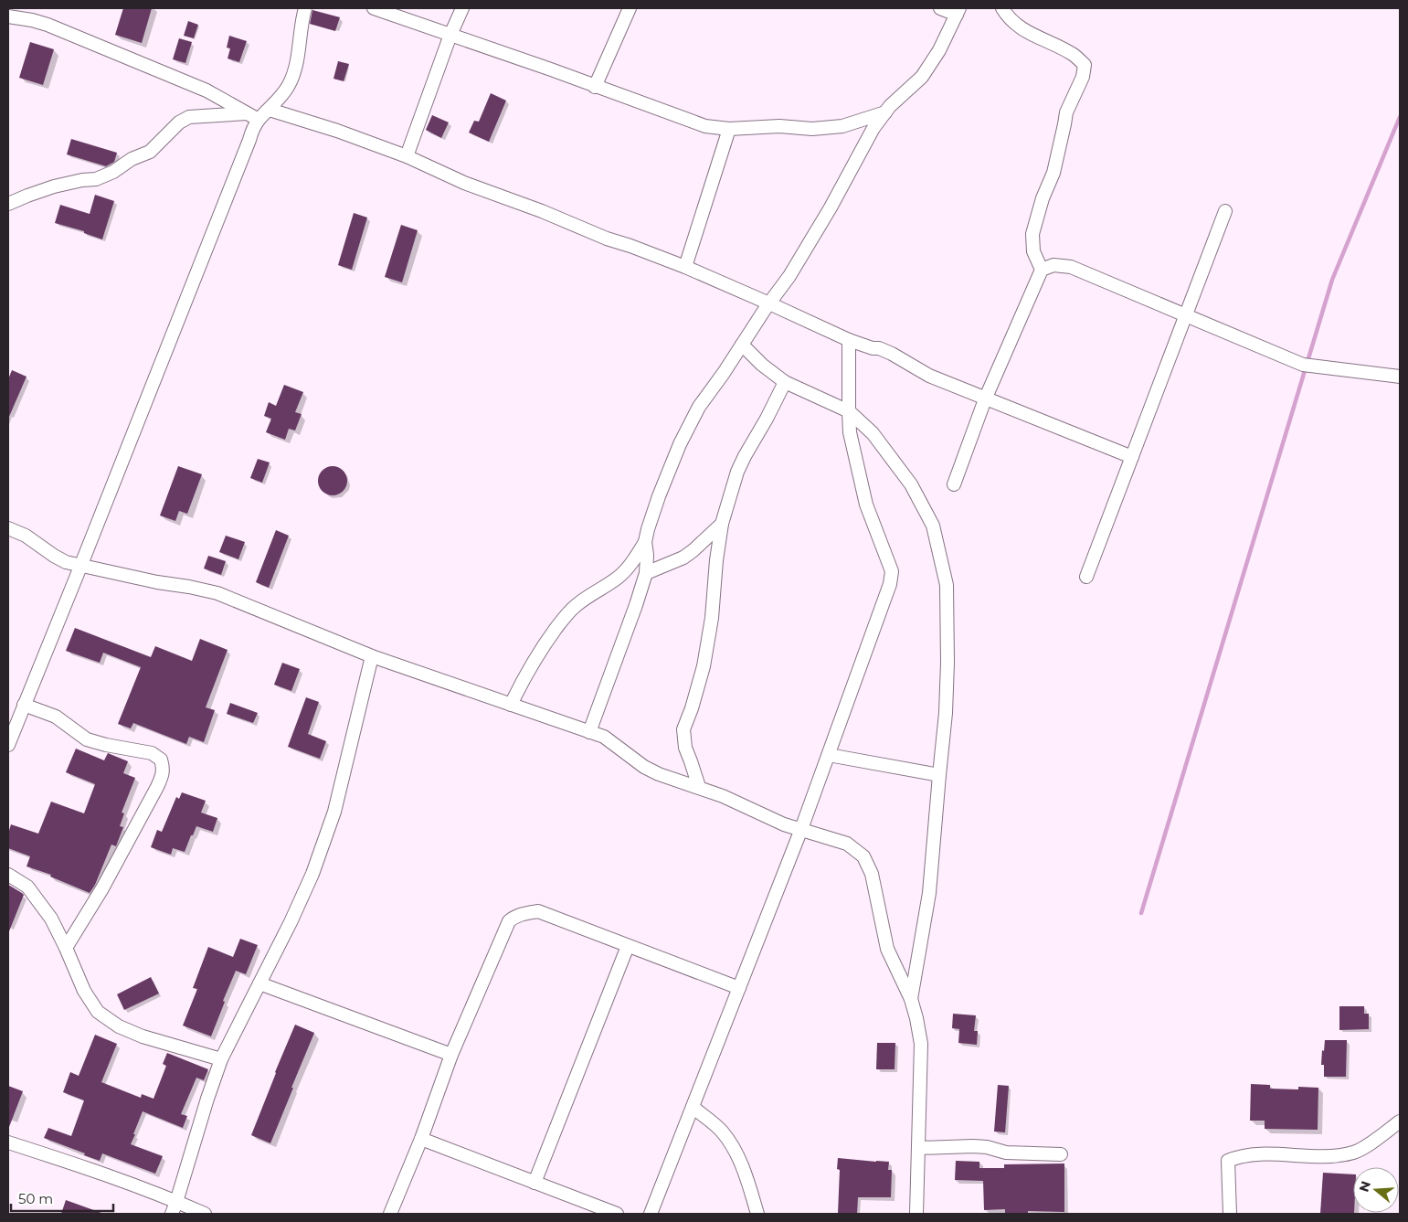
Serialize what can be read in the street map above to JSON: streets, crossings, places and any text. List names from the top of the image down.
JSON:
{
  "scale_bar": "50 m",
  "north": "left"
}
